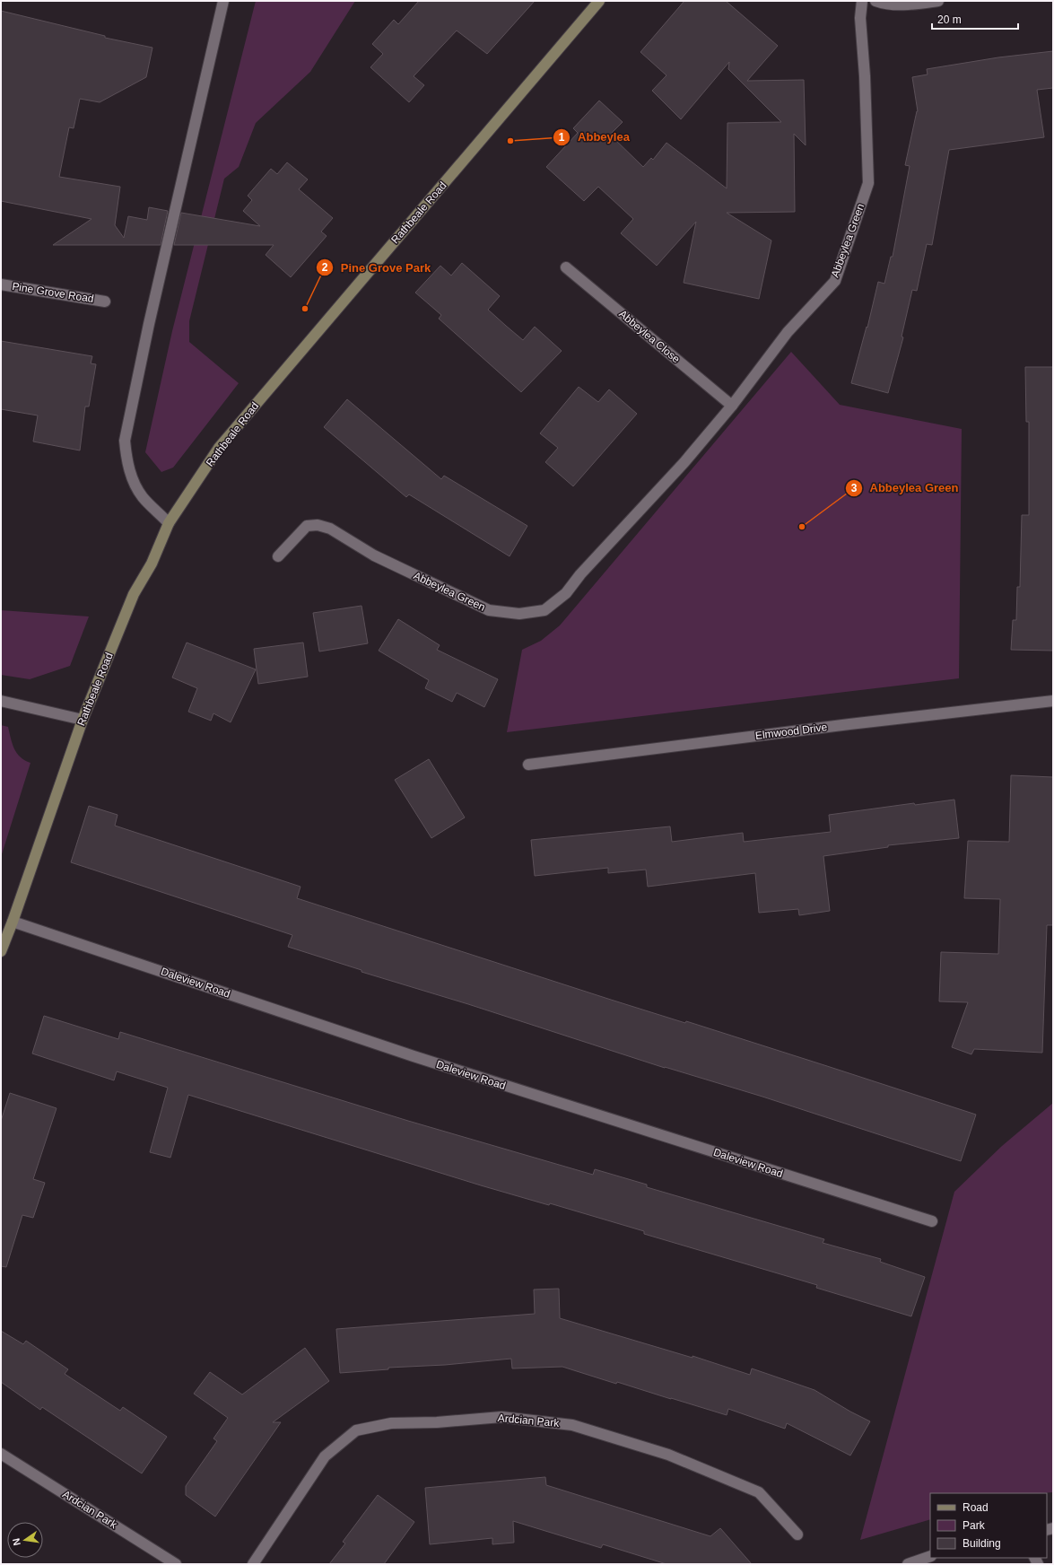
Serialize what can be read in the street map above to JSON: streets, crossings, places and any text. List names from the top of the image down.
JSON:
{
  "streets": {
    "main road": ["Rathbeale Road"],
    "street": [
      "Abbeylea Green",
      "Pine Grove Road",
      "Abbeylea Close",
      "Elmwood Drive",
      "Daleview Road",
      "Ardcian Park"
    ]
  },
  "crossings": [
    ["Rathbeale Road", "Daleview Road"],
    ["Abbeylea Green", "Abbeylea Close"]
  ],
  "places": ["Abbeylea", "Pine Grove Park", "Abbeylea Green"],
  "legend": ["Road", "Park", "Building"],
  "scale_bar": "20 m",
  "north": "left"
}
